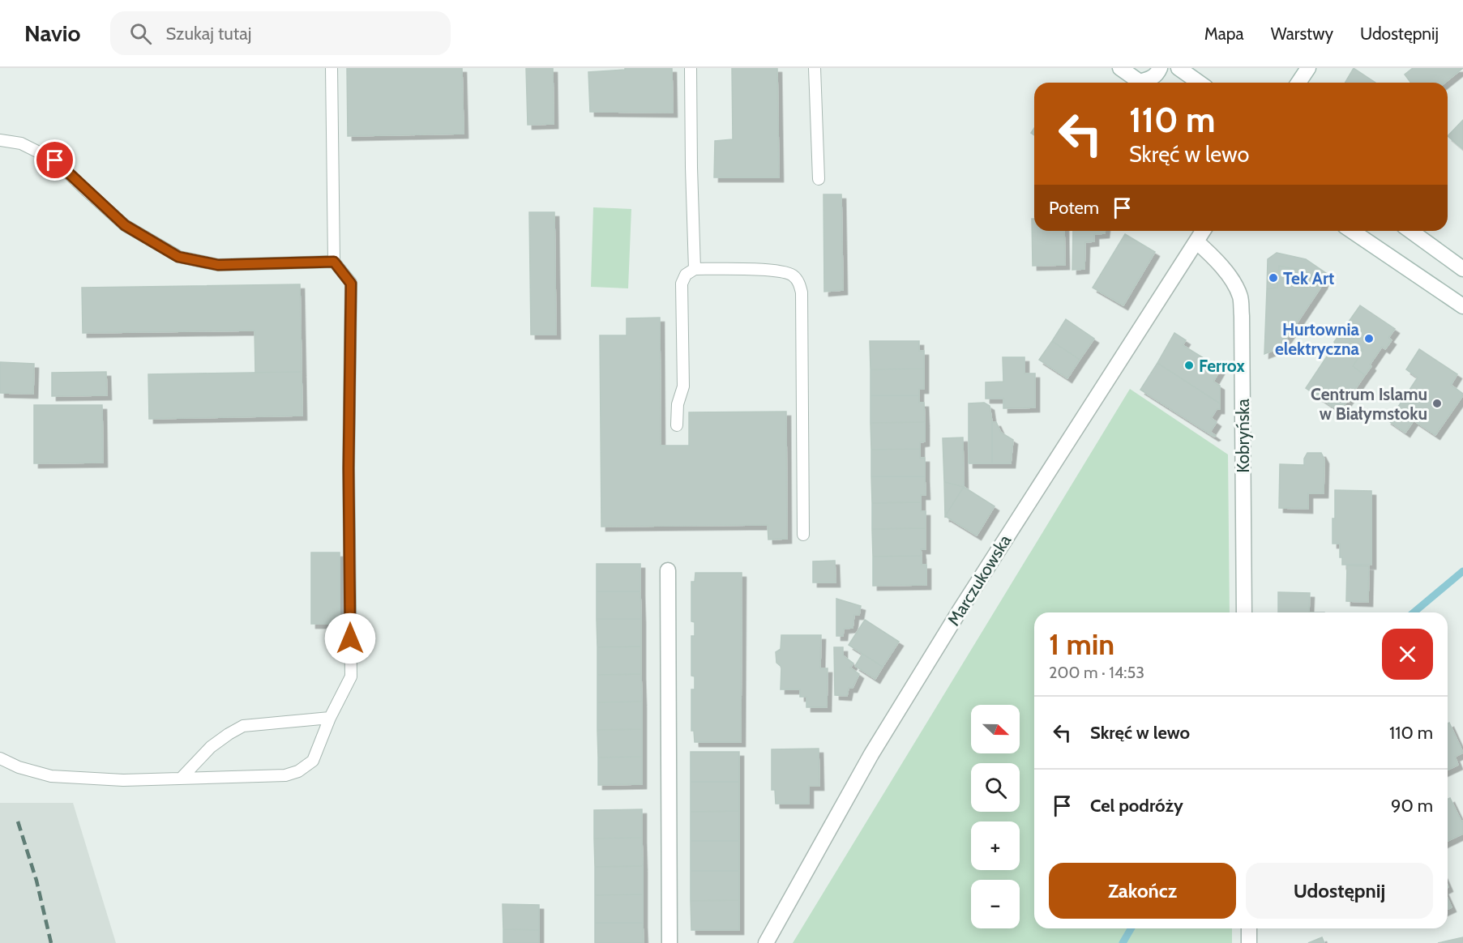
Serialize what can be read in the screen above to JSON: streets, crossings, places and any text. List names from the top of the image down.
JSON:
{
  "streets": {
    "street": ["Kobryńska", "Marczukowska"]
  },
  "crossings": [
    ["Kobryńska", "Marczukowska"]
  ],
  "places": [
    "Tek Art",
    "Hurtownia elektryczna",
    "Ferrox",
    "Centrum Islamu w Białymstoku"
  ],
  "north": "right",
  "page": {
    "header": "Navio",
    "search": "Szukaj tutaj",
    "nav": ["Mapa", "Warstwy", "Udostępnij"],
    "turn": ["110 m", "Skręć w lewo"],
    "then": "Potem",
    "heading": ["1 min", "200 m · 14:53"],
    "list": [
      {
        "name": "Skręć w lewo",
        "value": "110 m"
      },
      {
        "name": "Cel podróży",
        "value": "90 m"
      }
    ],
    "map_buttons": ["+", "−"],
    "buttons": ["Zakończ", "Udostępnij"]
  }
}
